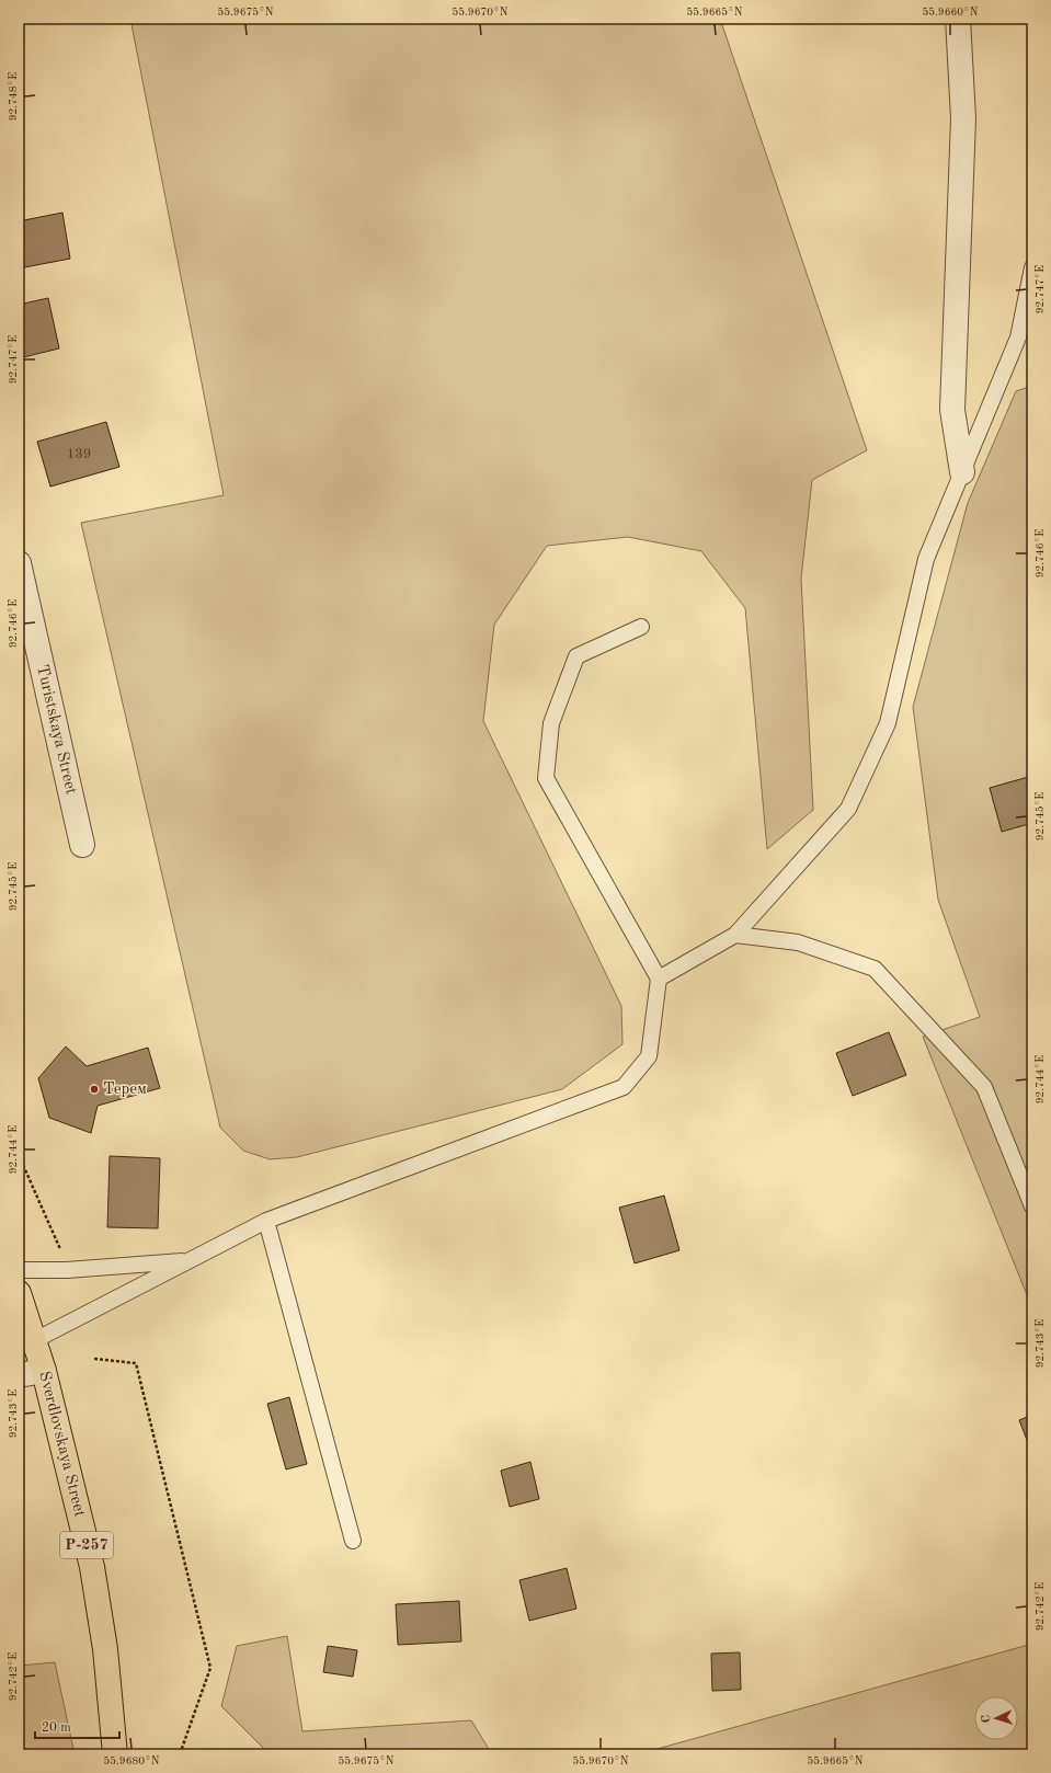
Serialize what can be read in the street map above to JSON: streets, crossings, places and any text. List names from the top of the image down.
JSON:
{
  "streets": {
    "highway": ["Sverdlovskaya Street", "Р-257"],
    "street": ["Turistskaya Street"]
  },
  "places": ["Терем"],
  "house_numbers": ["139"],
  "scale_bar": "20 m",
  "north": "left",
  "coordinates": [
    "55.9675°N",
    "55.9670°N",
    "55.9665°N",
    "55.9660°N",
    "92.748°E",
    "92.747°E",
    "92.746°E",
    "92.745°E",
    "92.744°E",
    "92.743°E",
    "92.742°E",
    "55.9680°N"
  ]
}
